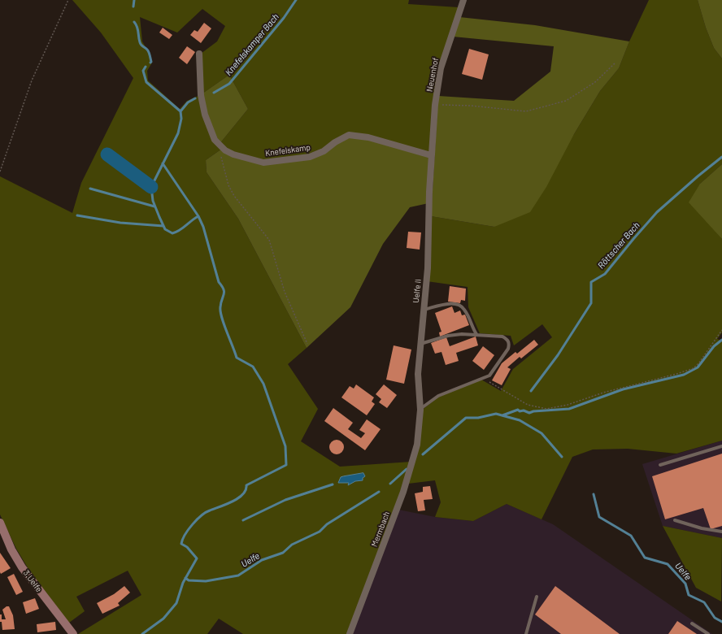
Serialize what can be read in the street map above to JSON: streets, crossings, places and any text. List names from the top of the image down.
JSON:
{
  "streets": {
    "street": [
      "Neuenhof",
      "Knefelskamp",
      "Uelfe II",
      "Mermbach",
      "3.Uelfe"
    ]
  },
  "crossings": [
    ["Neuenhof", "Knefelskamp"],
    ["Neuenhof", "Uelfe II"],
    ["Knefelskamp", "Uelfe II"],
    ["Uelfe II", "Mermbach"]
  ],
  "water": ["Knefelskamper Bach", "Röttscher Bach", "Uelfe"]
}
